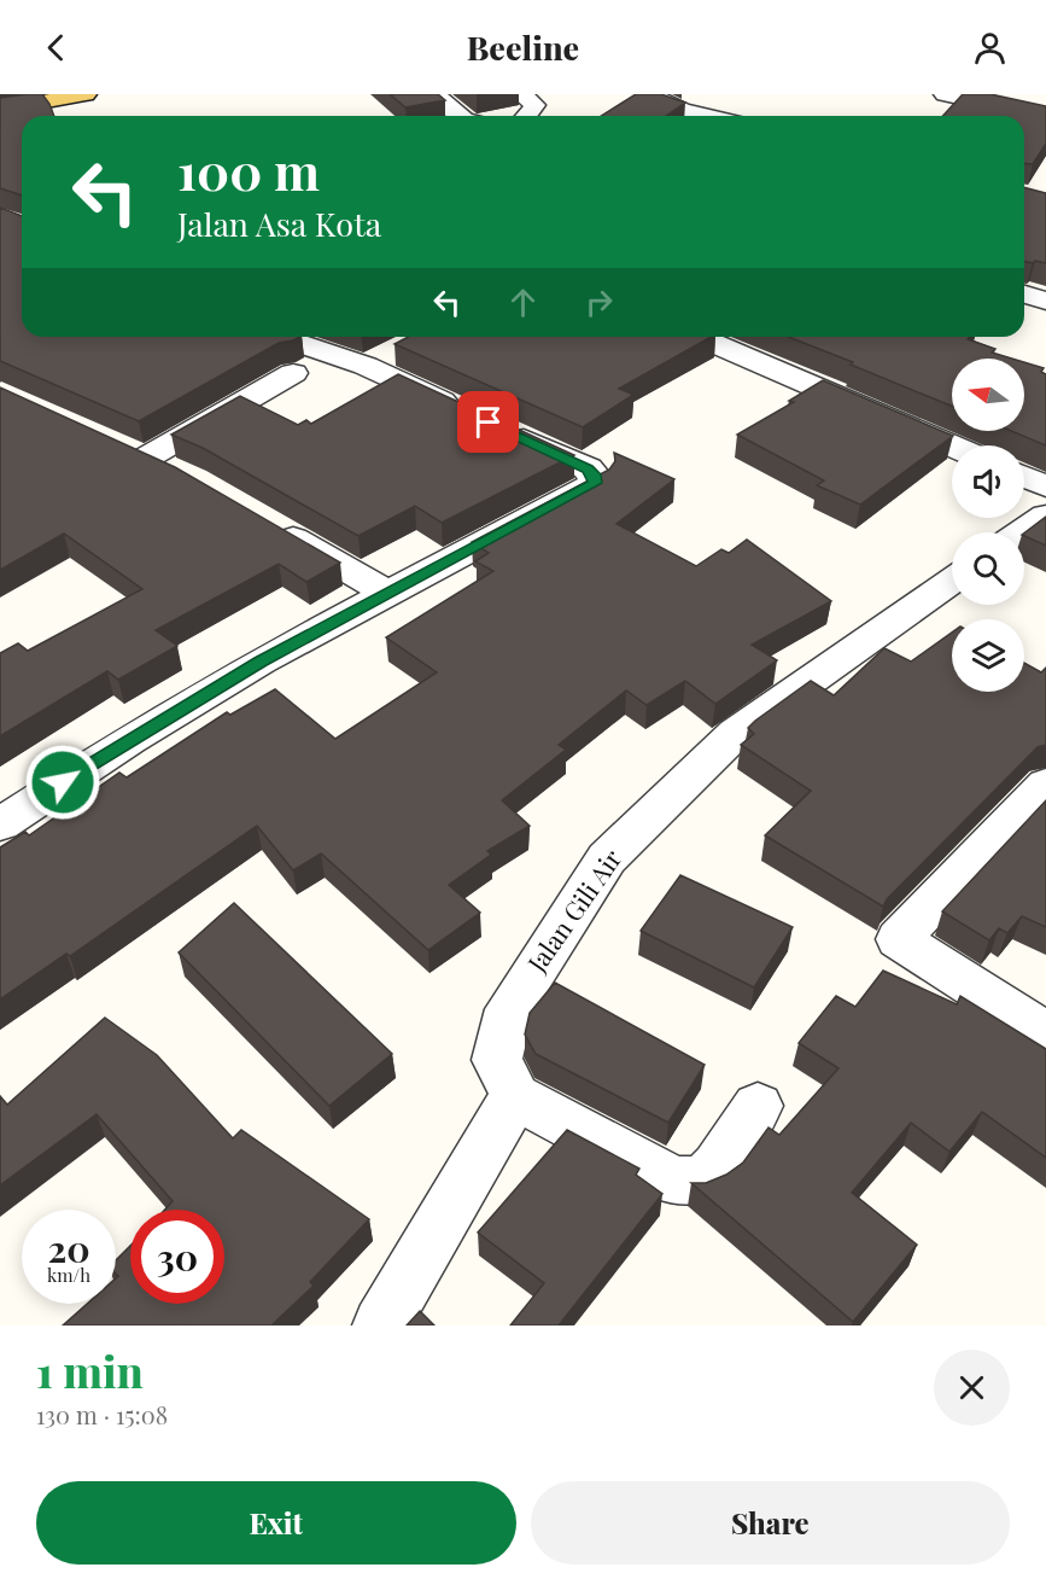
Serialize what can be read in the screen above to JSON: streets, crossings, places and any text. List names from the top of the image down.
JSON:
{
  "streets": {
    "street": ["Jalan Gili Air"]
  },
  "north": "left",
  "page": {
    "header": "Beeline",
    "turn": ["100 m", "Jalan Asa Kota"],
    "speed": "20 km/h",
    "limit": "30",
    "heading": ["1 min", "130 m · 15:08"],
    "buttons": ["Exit", "Share"]
  }
}
